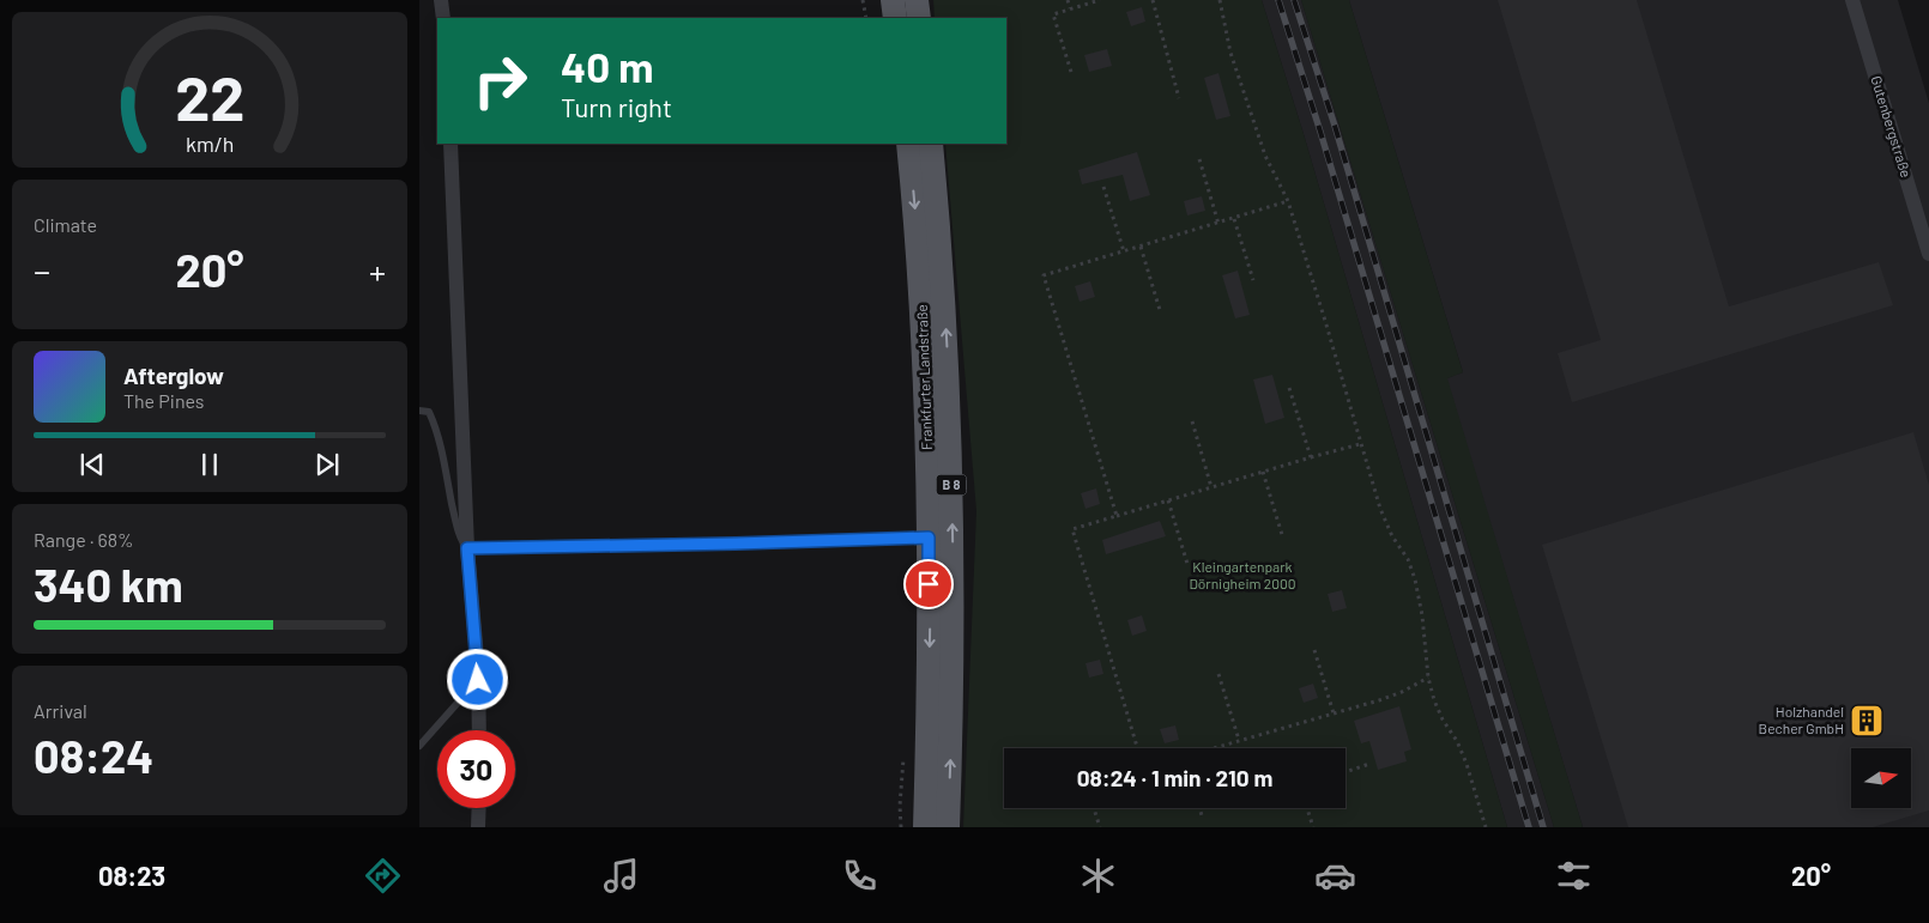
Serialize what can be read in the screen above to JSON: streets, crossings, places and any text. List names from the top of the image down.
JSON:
{
  "streets": {
    "main road": ["Frankfurter Landstraße", "B 8"],
    "street": ["Gutenbergstraße"]
  },
  "parks": ["Kleingartenpark Dörnigheim 2000"],
  "places": {
    "building": ["Holzhandel Becher GmbH"]
  },
  "north": "right",
  "page": {
    "turn": ["40 m", "Turn right"],
    "tile": [
      "Climate",
      ["Range · 68%", "340 km"],
      ["Arrival", "08:24"]
    ],
    "heat": ["−", "20°", "+"],
    "song": ["Afterglow", "The Pines"],
    "limit": "30",
    "trip": "08:24 · 1 min · 210 m",
    "tabs": ["08:23", "20°"],
    "gauge": ["22", "km/h"]
  }
}
